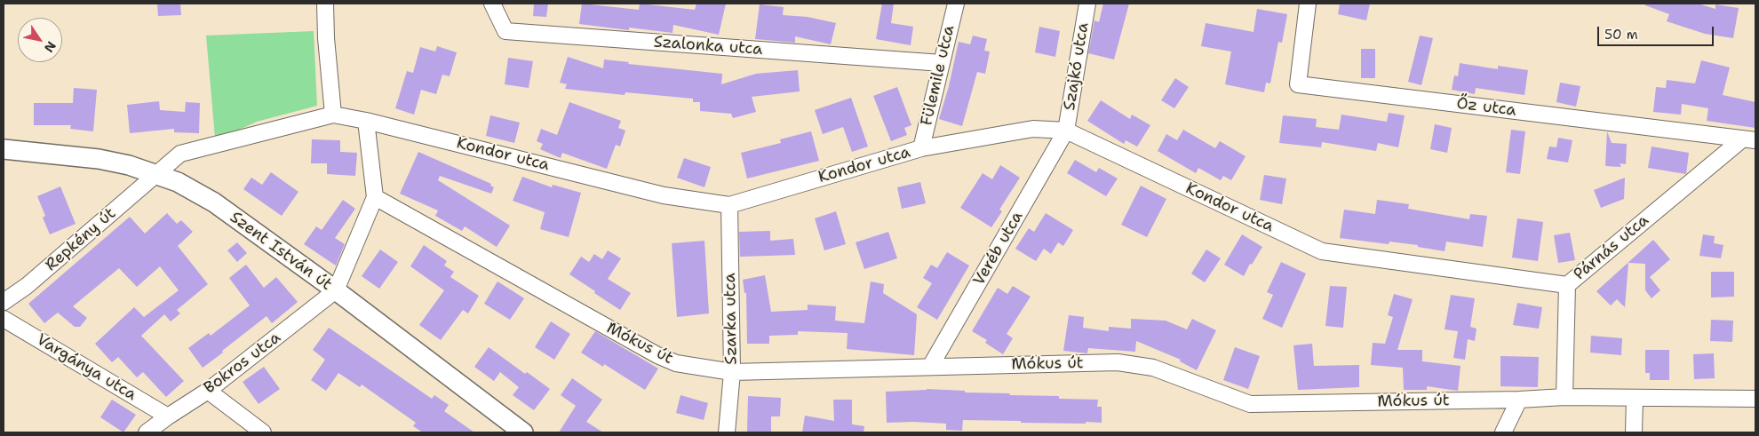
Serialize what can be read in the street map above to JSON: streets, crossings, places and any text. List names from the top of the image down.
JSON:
{
  "streets": {
    "street": [
      "Szalonka utca",
      "Szajkó utca",
      "Fülemile utca",
      "Őz utca",
      "Kondor utca",
      "Repkény út",
      "Párnás utca",
      "Veréb utca",
      "Szent István út",
      "Szarka utca",
      "Mókus út",
      "Bokros utca",
      "Vargánya utca"
    ]
  },
  "crossings": [
    ["Szalonka utca", "Fülemile utca"],
    ["Szajkó utca", "Kondor utca"],
    ["Szajkó utca", "Veréb utca"],
    ["Fülemile utca", "Kondor utca"],
    ["Őz utca", "Párnás utca"],
    ["Kondor utca", "Repkény út"],
    ["Kondor utca", "Párnás utca"],
    ["Kondor utca", "Veréb utca"],
    ["Kondor utca", "Szent István út"],
    ["Kondor utca", "Szarka utca"],
    ["Repkény út", "Szent István út"],
    ["Párnás utca", "Mókus út"],
    ["Veréb utca", "Mókus út"],
    ["Szent István út", "Bokros utca"],
    ["Szarka utca", "Mókus út"],
    ["Bokros utca", "Vargánya utca"]
  ],
  "scale_bar": "50 m",
  "north": "bottom right"
}
